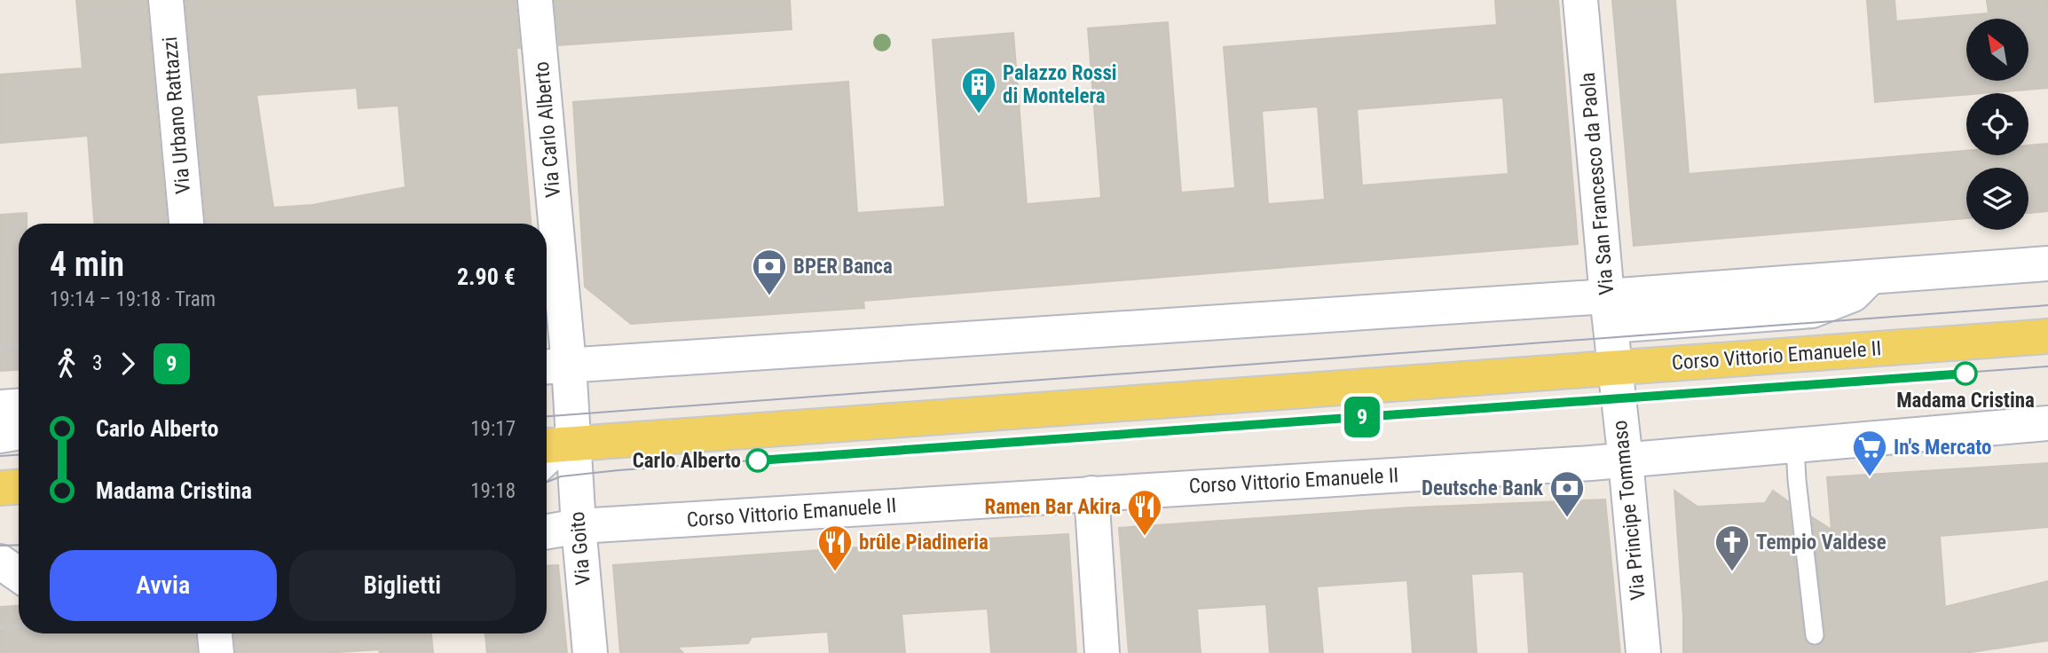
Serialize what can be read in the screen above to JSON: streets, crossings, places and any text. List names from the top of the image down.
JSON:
{
  "streets": {
    "main road": ["Corso Vittorio Emanuele II"],
    "street": [
      "Via Urbano Rattazzi",
      "Via Carlo Alberto",
      "Via San Francesco da Paola",
      "Via Principe Tommaso",
      "Via Goito"
    ]
  },
  "crossings": [
    ["Via Carlo Alberto", "Corso Vittorio Emanuele II"],
    ["Via Carlo Alberto", "Via Goito"],
    ["Via San Francesco da Paola", "Corso Vittorio Emanuele II"],
    ["Via San Francesco da Paola", "Via Principe Tommaso"],
    ["Corso Vittorio Emanuele II", "Via Principe Tommaso"],
    ["Corso Vittorio Emanuele II", "Via Goito"]
  ],
  "places": {
    "building": ["Palazzo Rossi di Montelera"],
    "bank": ["BPER Banca", "Deutsche Bank"],
    "other": ["Madama Cristina", "Carlo Alberto"],
    "supermarket": ["In's Mercato"],
    "restaurant": ["Ramen Bar Akira", "brûle Piadineria"],
    "church": ["Tempio Valdese"]
  },
  "lines": ["tram line 9"],
  "north": "top left",
  "page": {
    "on_map": "9",
    "heading": ["4 min", "19:14 – 19:18 · Tram", "2.90 €"],
    "legs": ["3", "9"],
    "list": [
      {
        "name": "Carlo Alberto",
        "value": "19:17"
      },
      {
        "name": "Madama Cristina",
        "value": "19:18"
      }
    ],
    "buttons": ["Avvia", "Biglietti"]
  }
}
